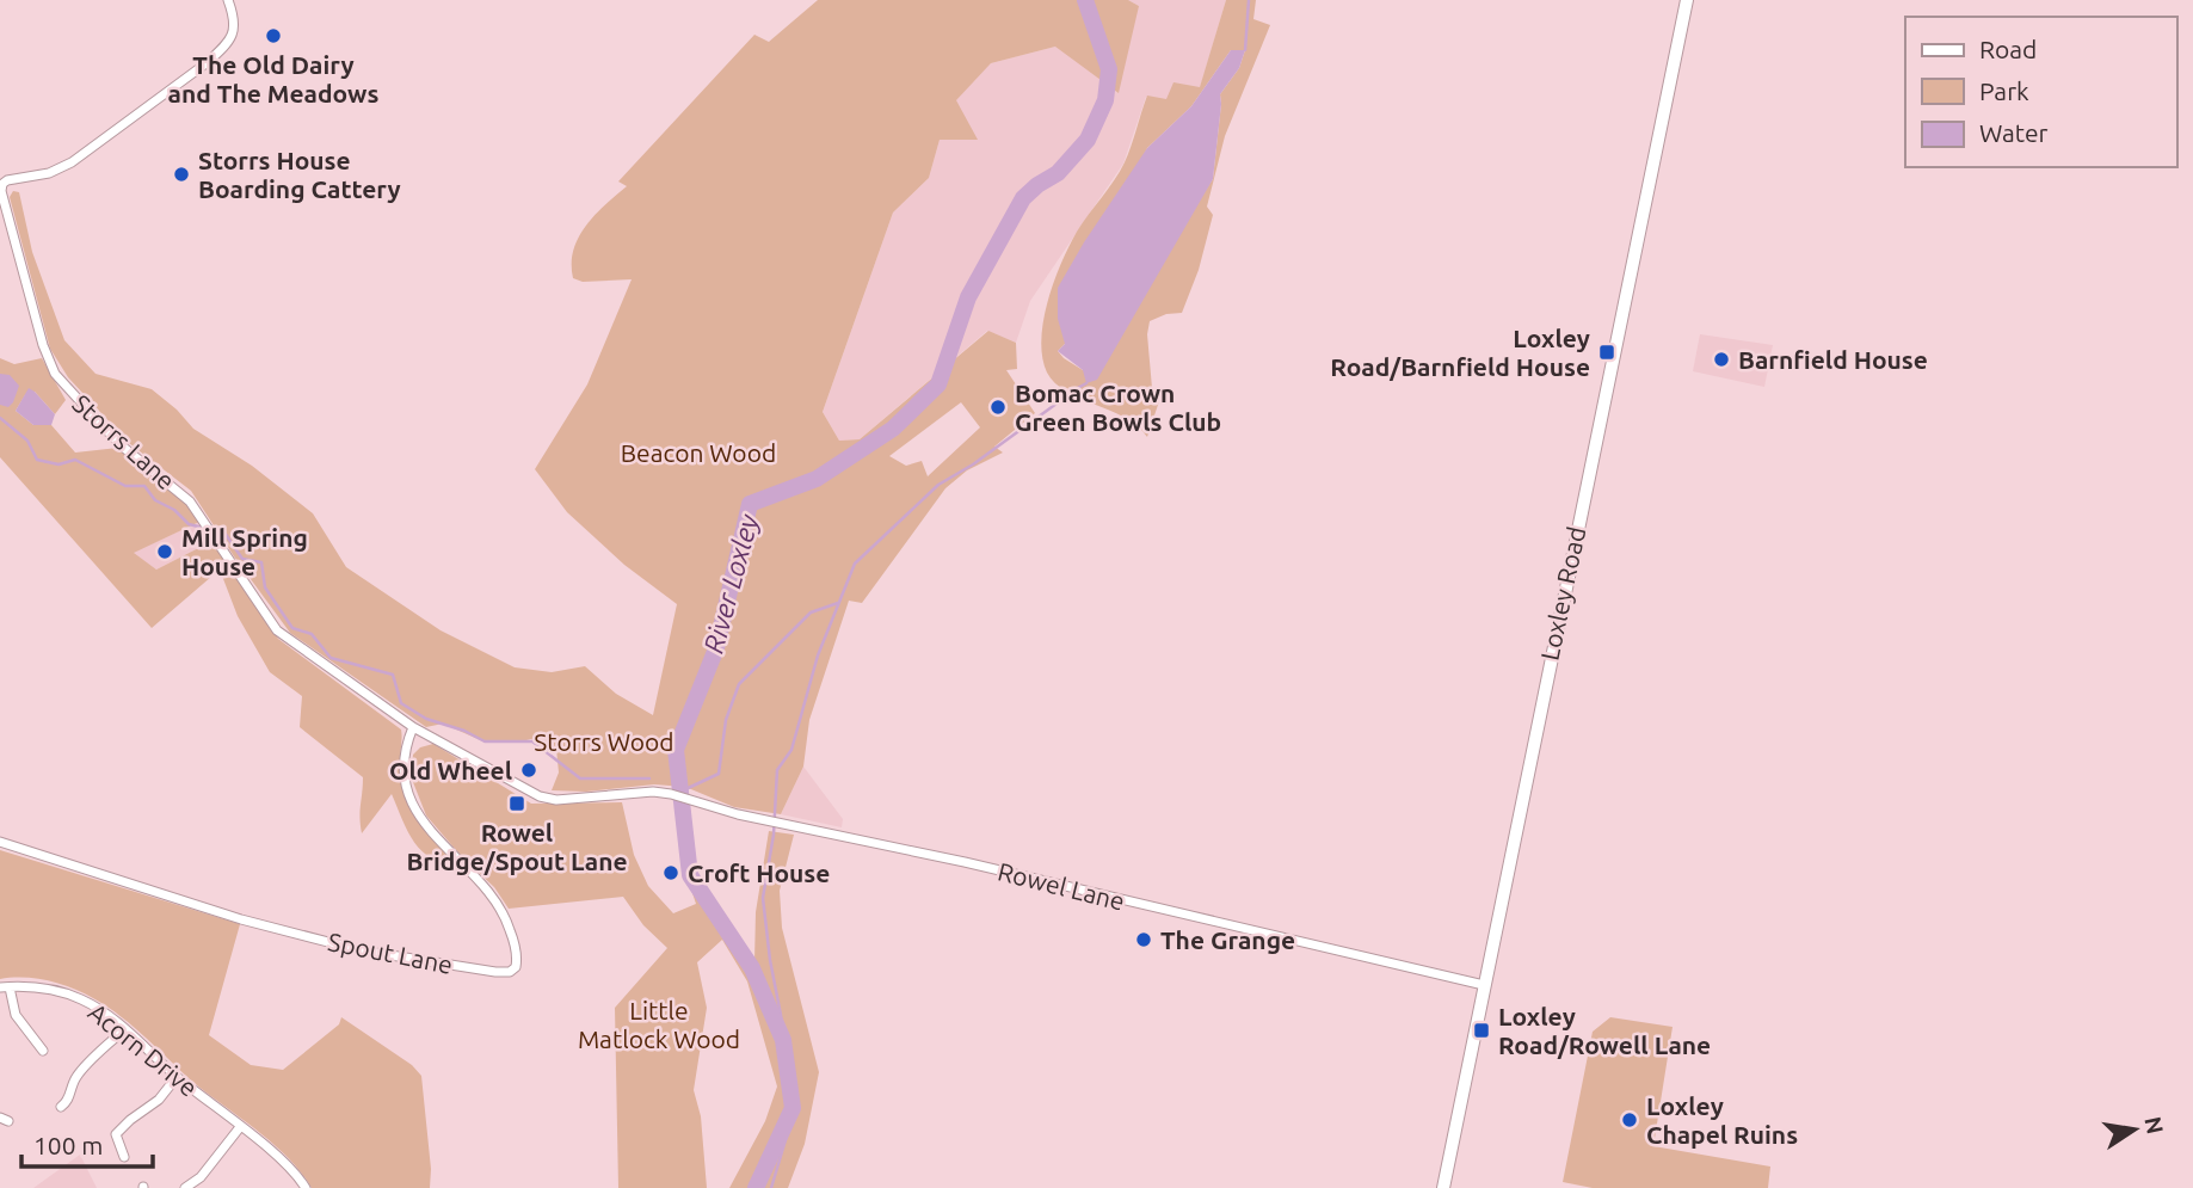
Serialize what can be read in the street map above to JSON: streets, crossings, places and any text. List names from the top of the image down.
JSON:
{
  "streets": {
    "main road": ["Loxley Road"],
    "street": [
      "Storrs Lane",
      "Rowel Lane",
      "Spout Lane",
      "Acorn Drive"
    ]
  },
  "crossings": [
    ["Storrs Lane", "Rowel Lane"],
    ["Storrs Lane", "Spout Lane"],
    ["Loxley Road", "Rowel Lane"],
    ["Rowel Lane", "Spout Lane"]
  ],
  "water": ["River Loxley"],
  "parks": ["Beacon Wood", "Storrs Wood", "Little Matlock Wood"],
  "places": {
    "other": [
      "The Old Dairy and The Meadows",
      "Storrs House Boarding Cattery",
      "Barnfield House",
      "Bomac Crown Green Bowls Club",
      "Mill Spring House",
      "Old Wheel",
      "Croft House",
      "The Grange",
      "Loxley Chapel Ruins"
    ],
    "transit": ["Loxley Road/Barnfield House", "Rowel Bridge/Spout Lane", "Loxley Road/Rowell Lane"]
  },
  "legend": ["Road", "Park", "Water"],
  "scale_bar": "100 m",
  "north": "right"
}
